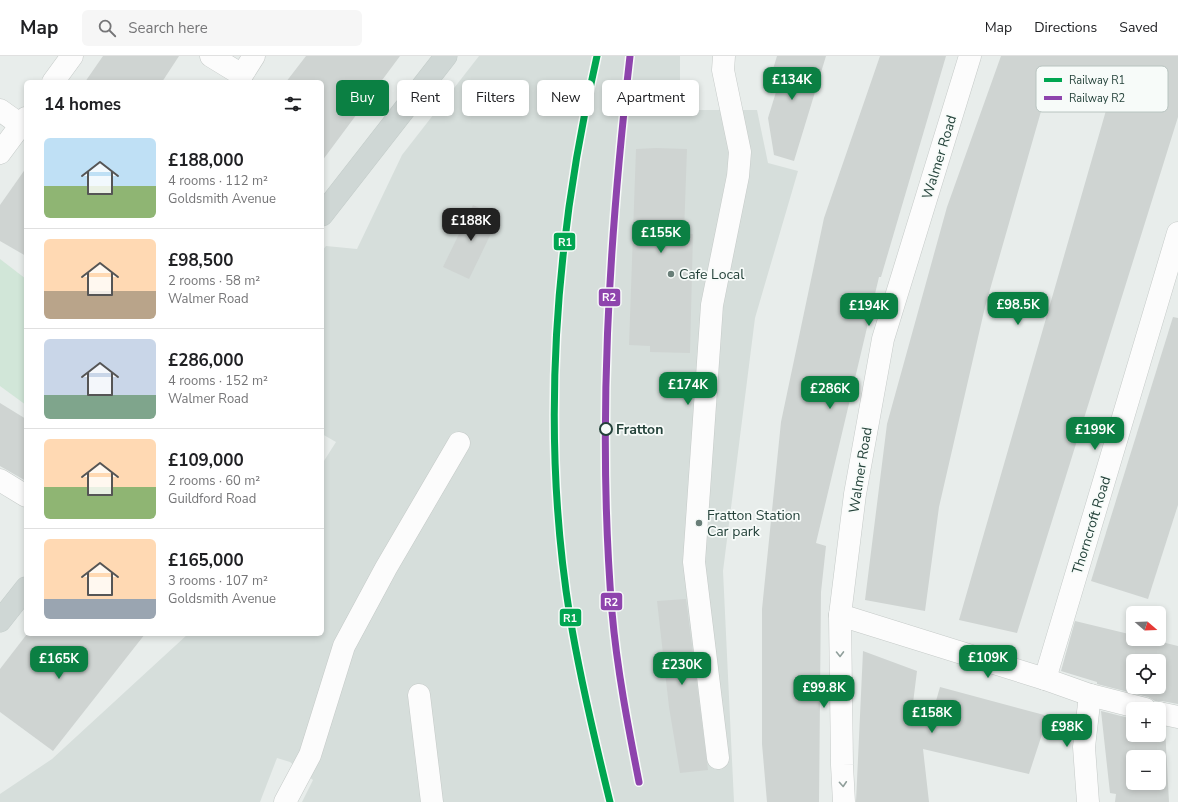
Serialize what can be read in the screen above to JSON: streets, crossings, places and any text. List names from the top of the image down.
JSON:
{
  "streets": {
    "street": ["Walmer Road", "Thorncroft Road"]
  },
  "places": ["Cafe Local", "Fratton", "Fratton Station Car park"],
  "lines": ["rail line R1", "rail line R2"],
  "legend": ["Railway R1", "Railway R2"],
  "north": "right",
  "page": {
    "header": "Map",
    "search": "Search here",
    "nav": ["Map", "Directions", "Saved"],
    "price": [
      "£134K",
      "£188K",
      "£155K",
      "£98.5K",
      "£194K",
      "£174K",
      "£286K",
      "£199K",
      "£109K",
      "£165K",
      "£230K",
      "£99.8K",
      "£158K",
      "£98K"
    ],
    "chip": [
      "Buy",
      "Rent",
      "Filters",
      "New",
      "Apartment"
    ],
    "heading": "14 homes",
    "list": [
      {
        "name": "£188,000",
        "note": "4 rooms · 112 m² · Goldsmith Avenue"
      },
      {
        "name": "£98,500",
        "note": "2 rooms · 58 m² · Walmer Road"
      },
      {
        "name": "£286,000",
        "note": "4 rooms · 152 m² · Walmer Road"
      },
      {
        "name": "£109,000",
        "note": "2 rooms · 60 m² · Guildford Road"
      },
      {
        "name": "£165,000",
        "note": "3 rooms · 107 m² · Goldsmith Avenue"
      }
    ],
    "map_buttons": ["+", "−"]
  }
}
